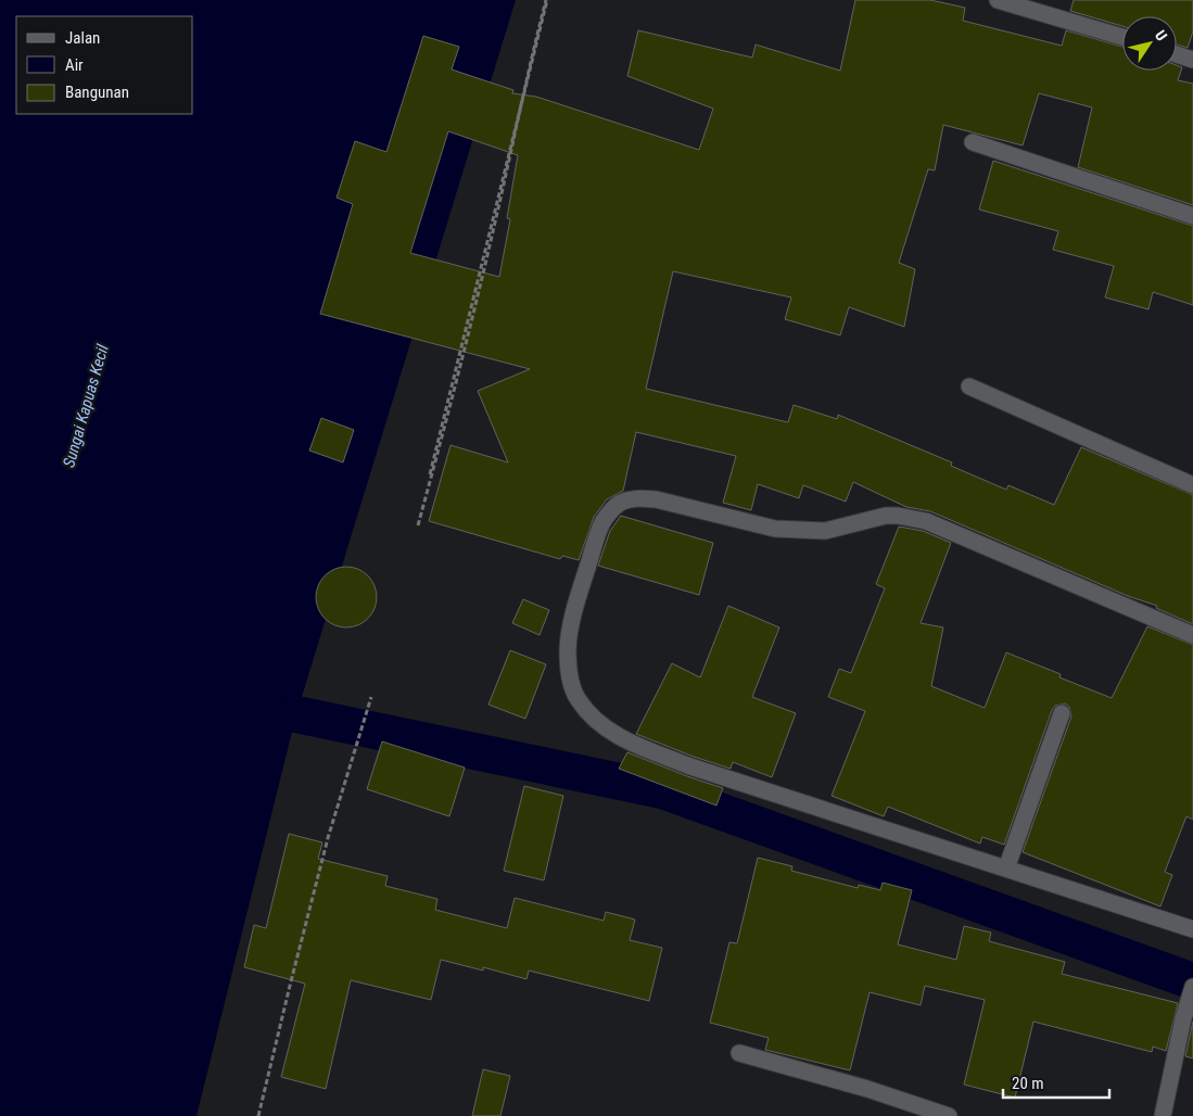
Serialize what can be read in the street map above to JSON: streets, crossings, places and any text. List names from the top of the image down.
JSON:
{
  "water": ["Sungai Kapuas Kecil"],
  "legend": ["Jalan", "Air", "Bangunan"],
  "scale_bar": "20 m",
  "north": "top right"
}
